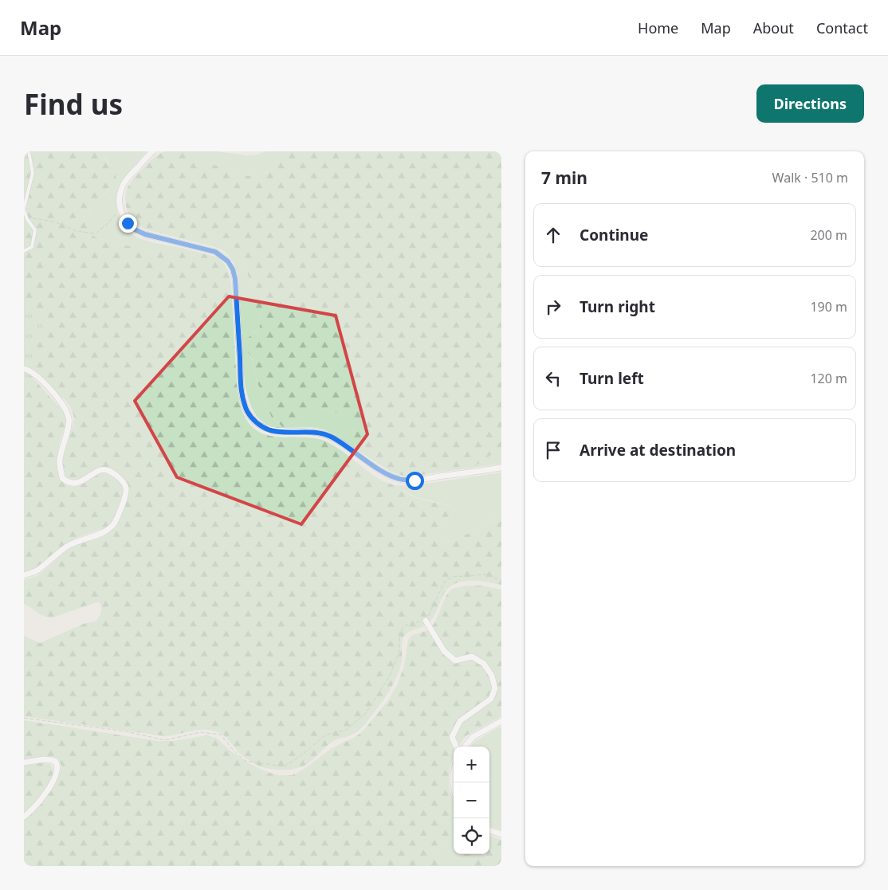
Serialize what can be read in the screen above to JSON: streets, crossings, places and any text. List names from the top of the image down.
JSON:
{
  "page": {
    "header": "Map",
    "nav": [
      "Home",
      "Map",
      "About",
      "Contact"
    ],
    "buttons": "Directions",
    "title": "Find us",
    "heading": ["7 min", "Walk · 510 m"],
    "list": [
      ["Continue", "200 m"],
      ["Turn right", "190 m"],
      ["Turn left", "120 m"],
      "Arrive at destination"
    ],
    "map_buttons": ["+", "−"]
  }
}
